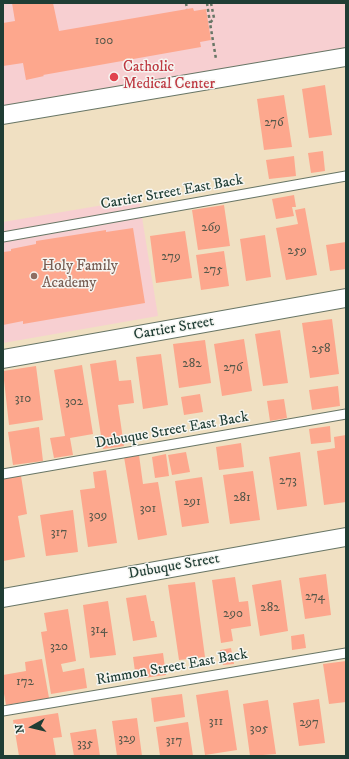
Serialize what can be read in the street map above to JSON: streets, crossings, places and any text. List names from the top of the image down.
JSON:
{
  "streets": {
    "street": ["Cartier Street", "Dubuque Street"],
    "lane": ["Cartier Street East Back", "Dubuque Street East Back", "Rimmon Street East Back"]
  },
  "places": ["Catholic Medical Center", "Holy Family Academy"],
  "house_numbers": [
    "100",
    "276",
    "269",
    "259",
    "279",
    "275",
    "258",
    "282",
    "276",
    "310",
    "302",
    "273",
    "281",
    "291",
    "301",
    "309",
    "317",
    "274",
    "282",
    "290",
    "314",
    "320",
    "172",
    "311",
    "297",
    "305",
    "329",
    "317",
    "335"
  ],
  "north": "left"
}
